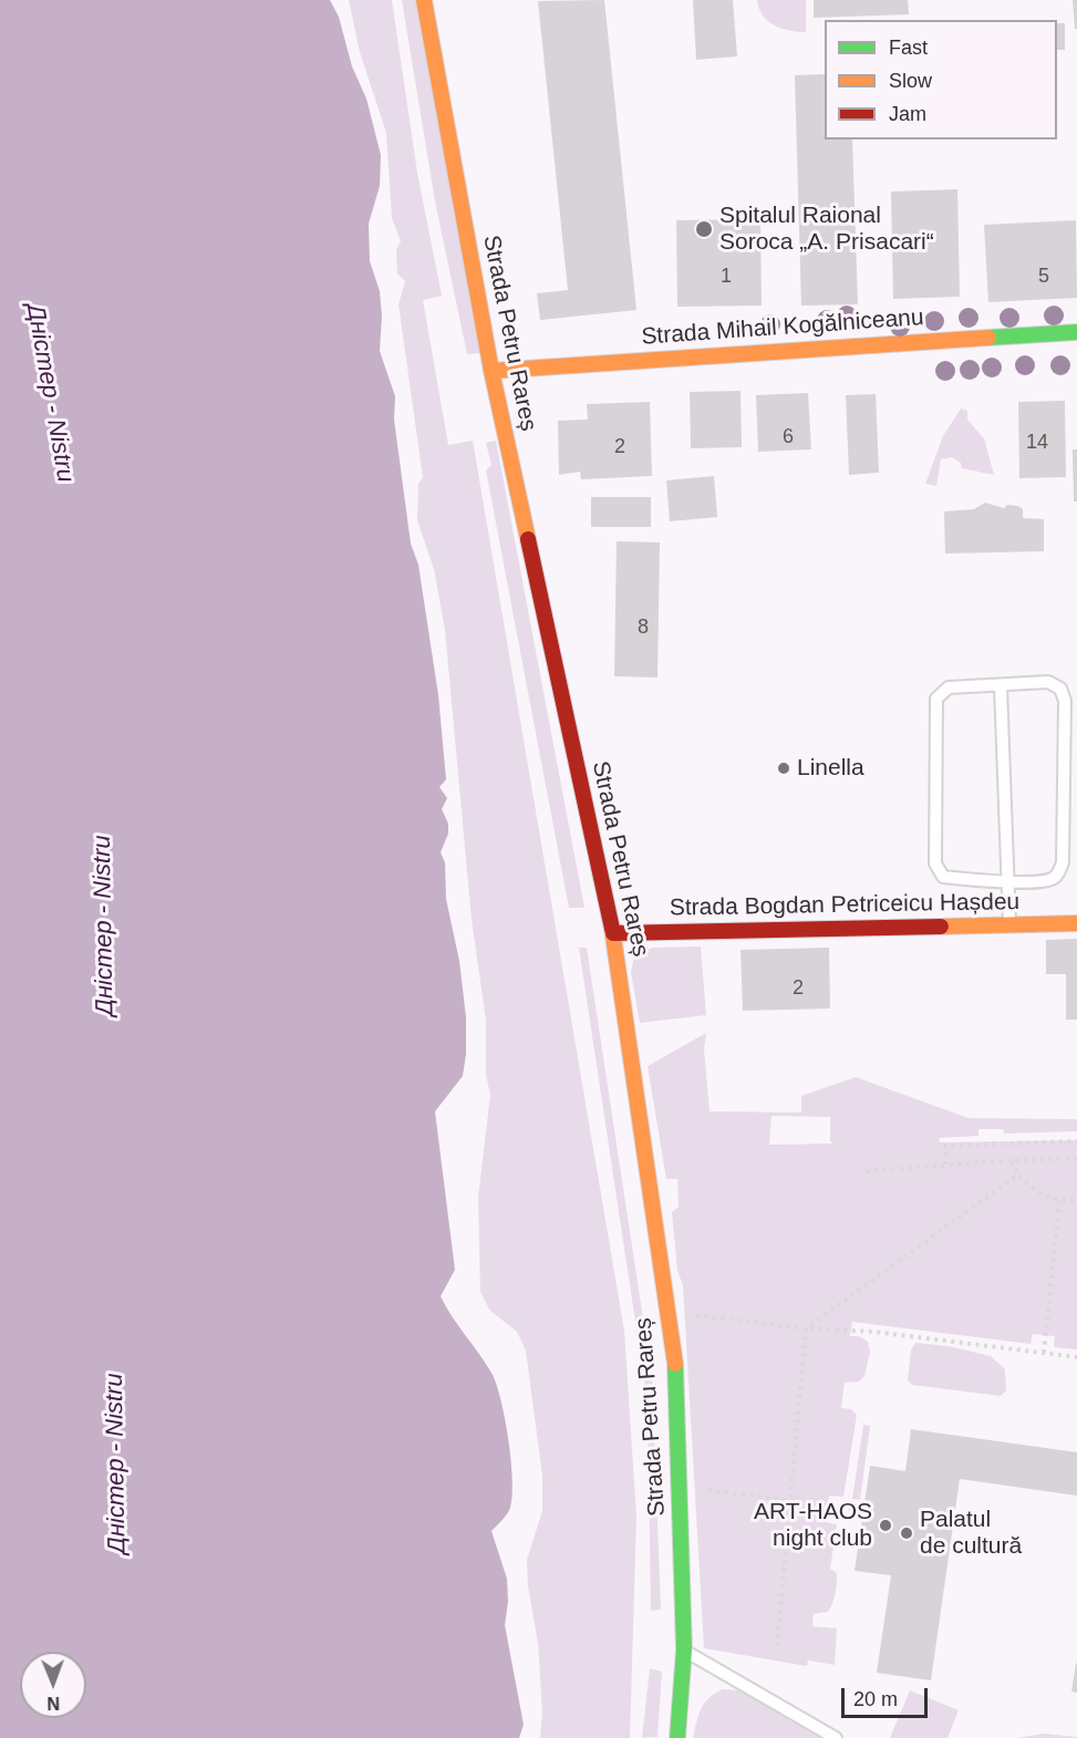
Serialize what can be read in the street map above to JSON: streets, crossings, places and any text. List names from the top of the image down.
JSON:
{
  "streets": {
    "street": ["Strada Mihail Kogălniceanu", "Strada Petru Rareș", "Strada Bogdan Petriceicu Hașdeu"]
  },
  "crossings": [
    ["Strada Mihail Kogălniceanu", "Strada Petru Rareș"],
    ["Strada Petru Rareș", "Strada Bogdan Petriceicu Hașdeu"]
  ],
  "water": ["Дністер - Nistru"],
  "places": [
    "Spitalul Raional Soroca „A. Prisacari“",
    "Linella",
    "ART-HAOS night club",
    "Palatul de cultură"
  ],
  "house_numbers": [
    "1",
    "5",
    "6",
    "14",
    "2",
    "8",
    "2"
  ],
  "legend": ["Fast", "Slow", "Jam"],
  "scale_bar": "20 m",
  "north": "bottom"
}
